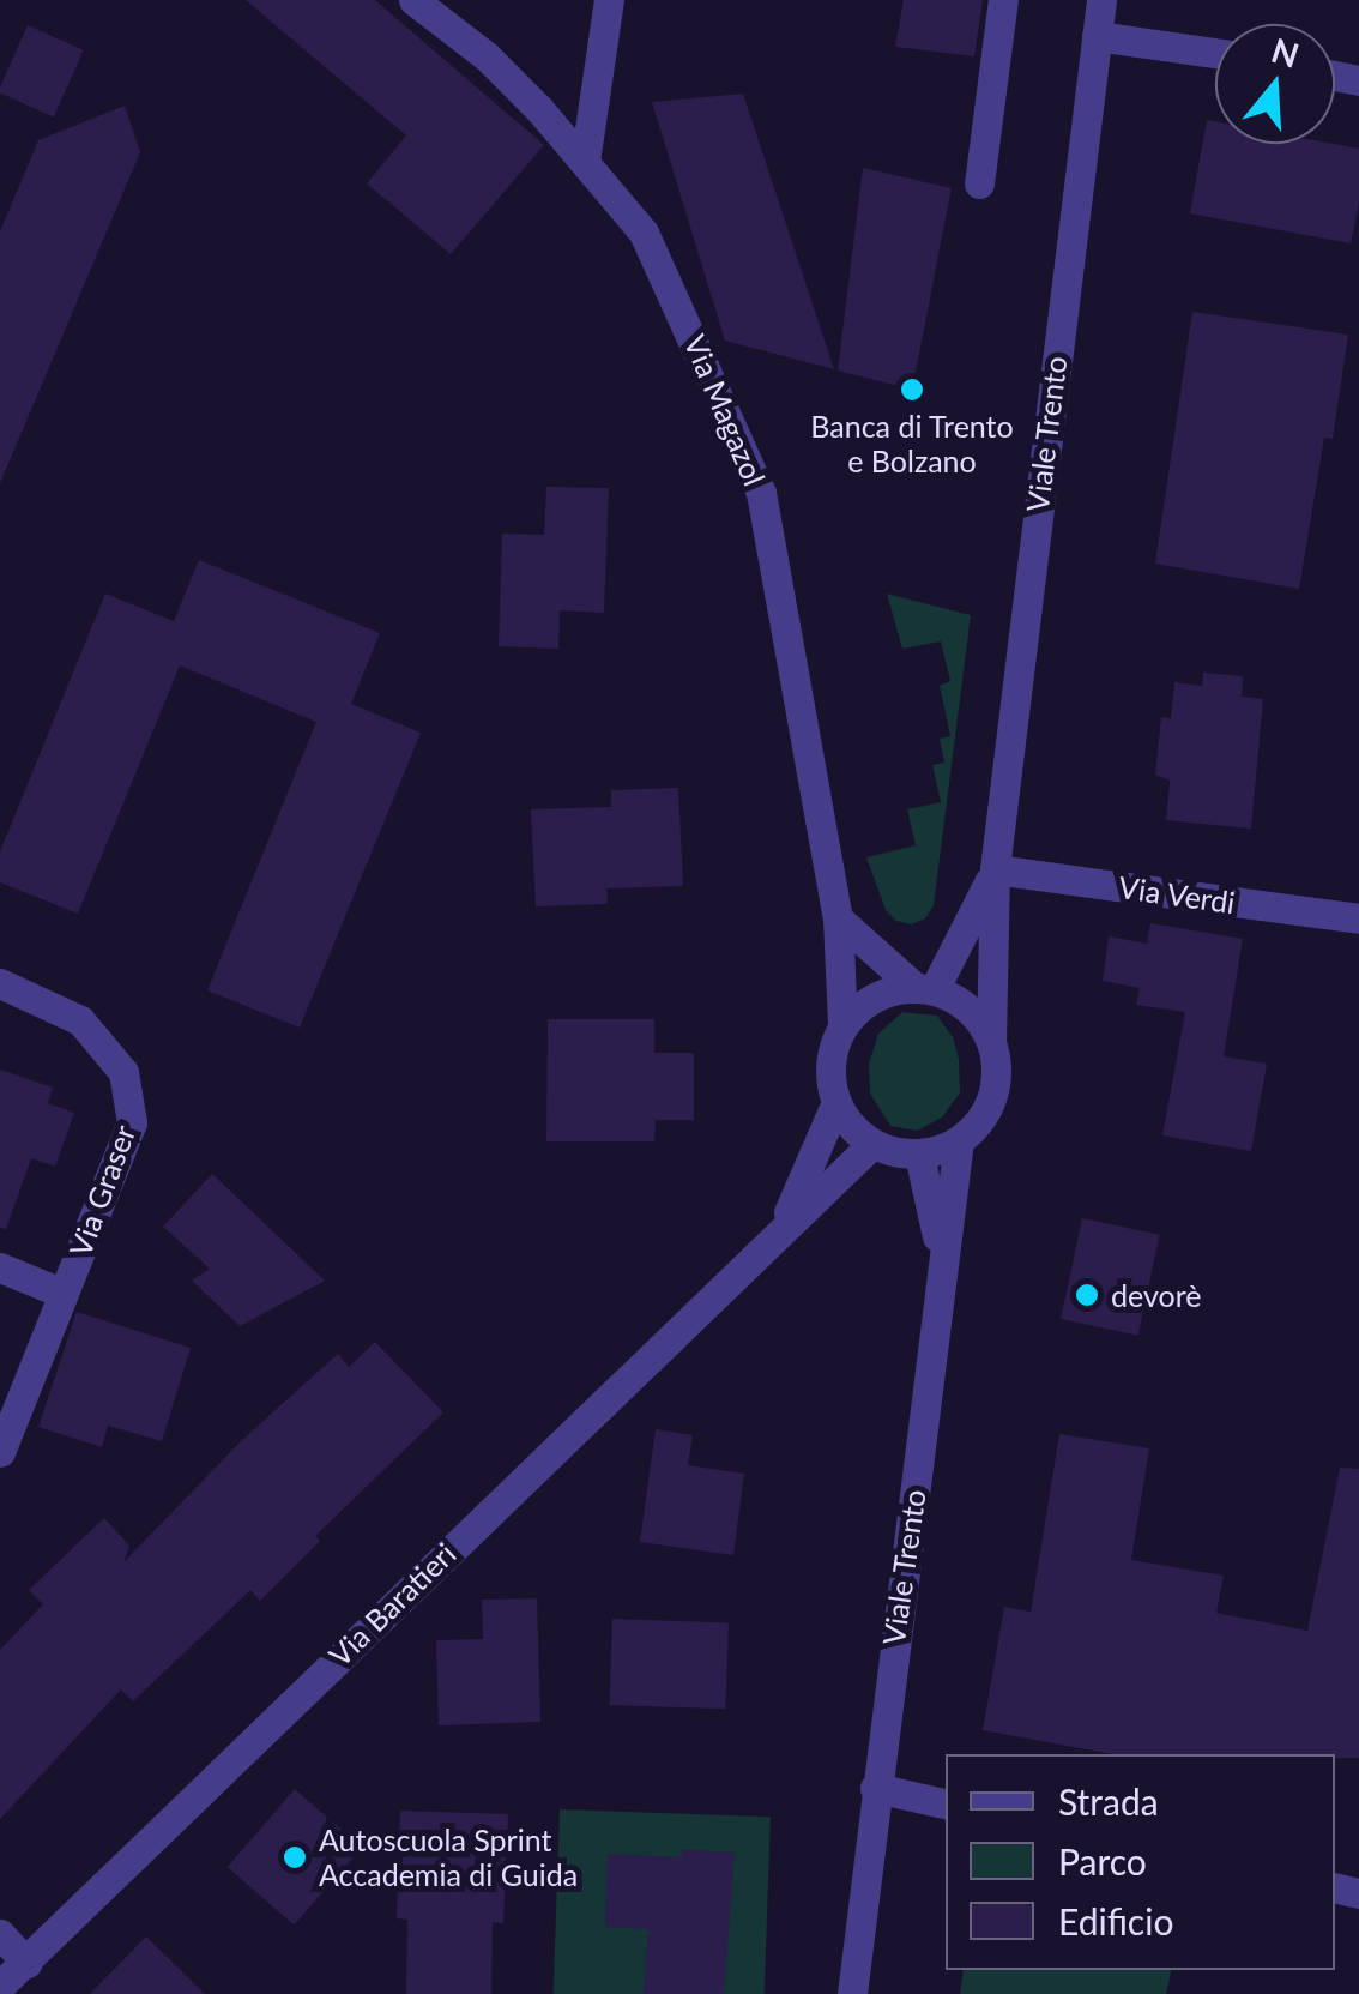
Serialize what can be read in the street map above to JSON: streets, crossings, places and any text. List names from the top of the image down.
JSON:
{
  "streets": {
    "street": [
      "Via Magazol",
      "Viale Trento",
      "Via Verdi",
      "Via Graser",
      "Via Baratieri"
    ]
  },
  "crossings": [
    ["Via Magazol", "Viale Trento"],
    ["Via Magazol", "Via Baratieri"],
    ["Viale Trento", "Via Verdi"],
    ["Viale Trento", "Via Baratieri"]
  ],
  "places": ["Banca di Trento e Bolzano", "devorè", "Autoscuola Sprint Accademia di Guida"],
  "legend": ["Strada", "Parco", "Edificio"],
  "north": "top"
}
